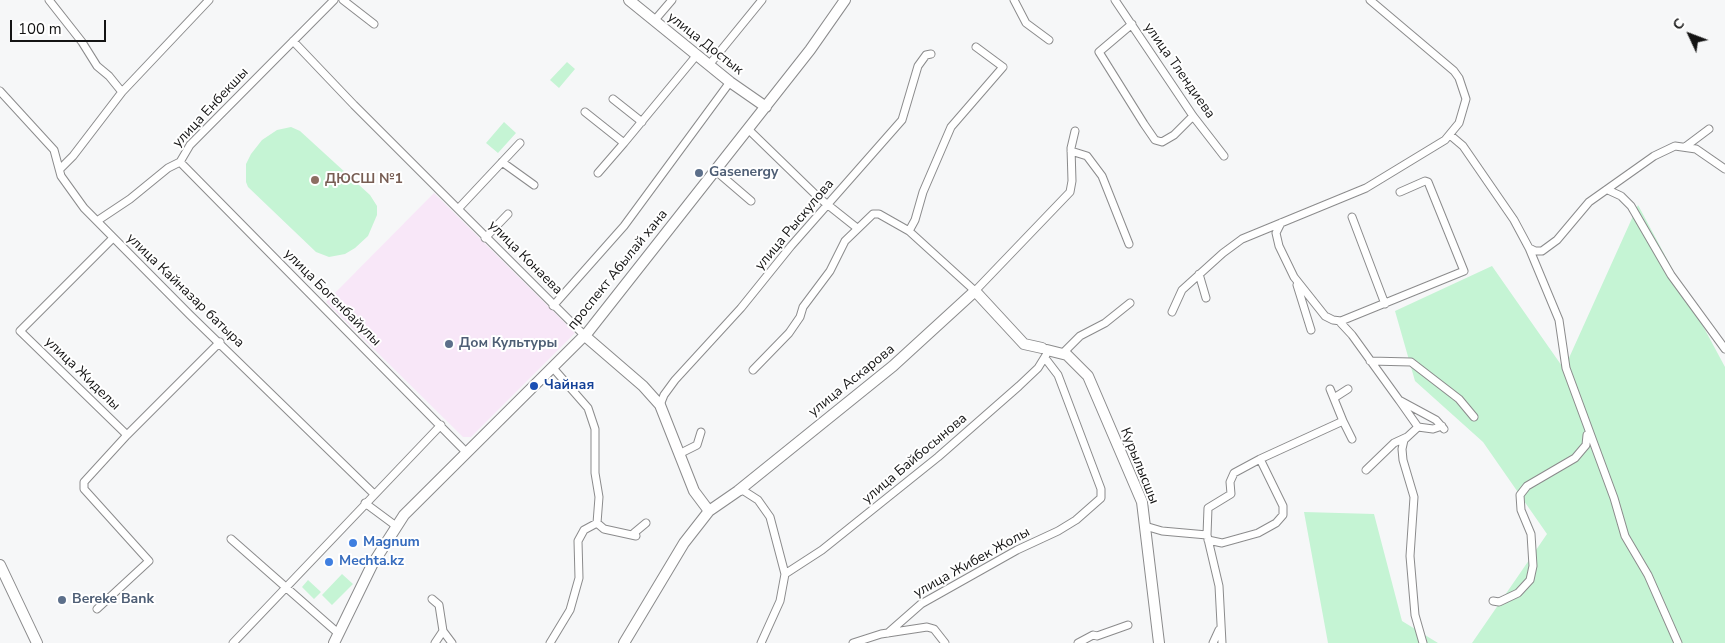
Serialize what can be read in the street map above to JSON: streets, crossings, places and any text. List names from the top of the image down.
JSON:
{
  "streets": {
    "street": [
      "улица Достык",
      "улица Тлендиева",
      "улица Енбекшы",
      "улица Рыскулова",
      "улица Конаева",
      "проспект Абылай хана",
      "улица Кайназар батыра",
      "улица Богенбайулы",
      "улица Жиделы",
      "улица Аскарова",
      "улица Байбосынова",
      "Курылысшы",
      "улица Жибек Жолы"
    ]
  },
  "crossings": [
    ["улица Достык", "проспект Абылай хана"],
    ["улица Енбекшы", "улица Конаева"],
    ["улица Енбекшы", "улица Кайназар батыра"],
    ["улица Енбекшы", "улица Богенбайулы"],
    ["улица Рыскулова", "улица Конаева"],
    ["улица Конаева", "проспект Абылай хана"],
    ["улица Конаева", "улица Аскарова"],
    ["проспект Абылай хана", "улица Богенбайулы"],
    ["улица Кайназар батыра", "улица Жиделы"],
    ["улица Байбосынова", "улица Жибек Жолы"]
  ],
  "places": [
    "Gasenergy",
    "ДЮСШ №1",
    "Дом Культуры",
    "Чайная",
    "Magnum",
    "Mechta.kz",
    "Bereke Bank"
  ],
  "scale_bar": "100 m",
  "north": "top left"
}
